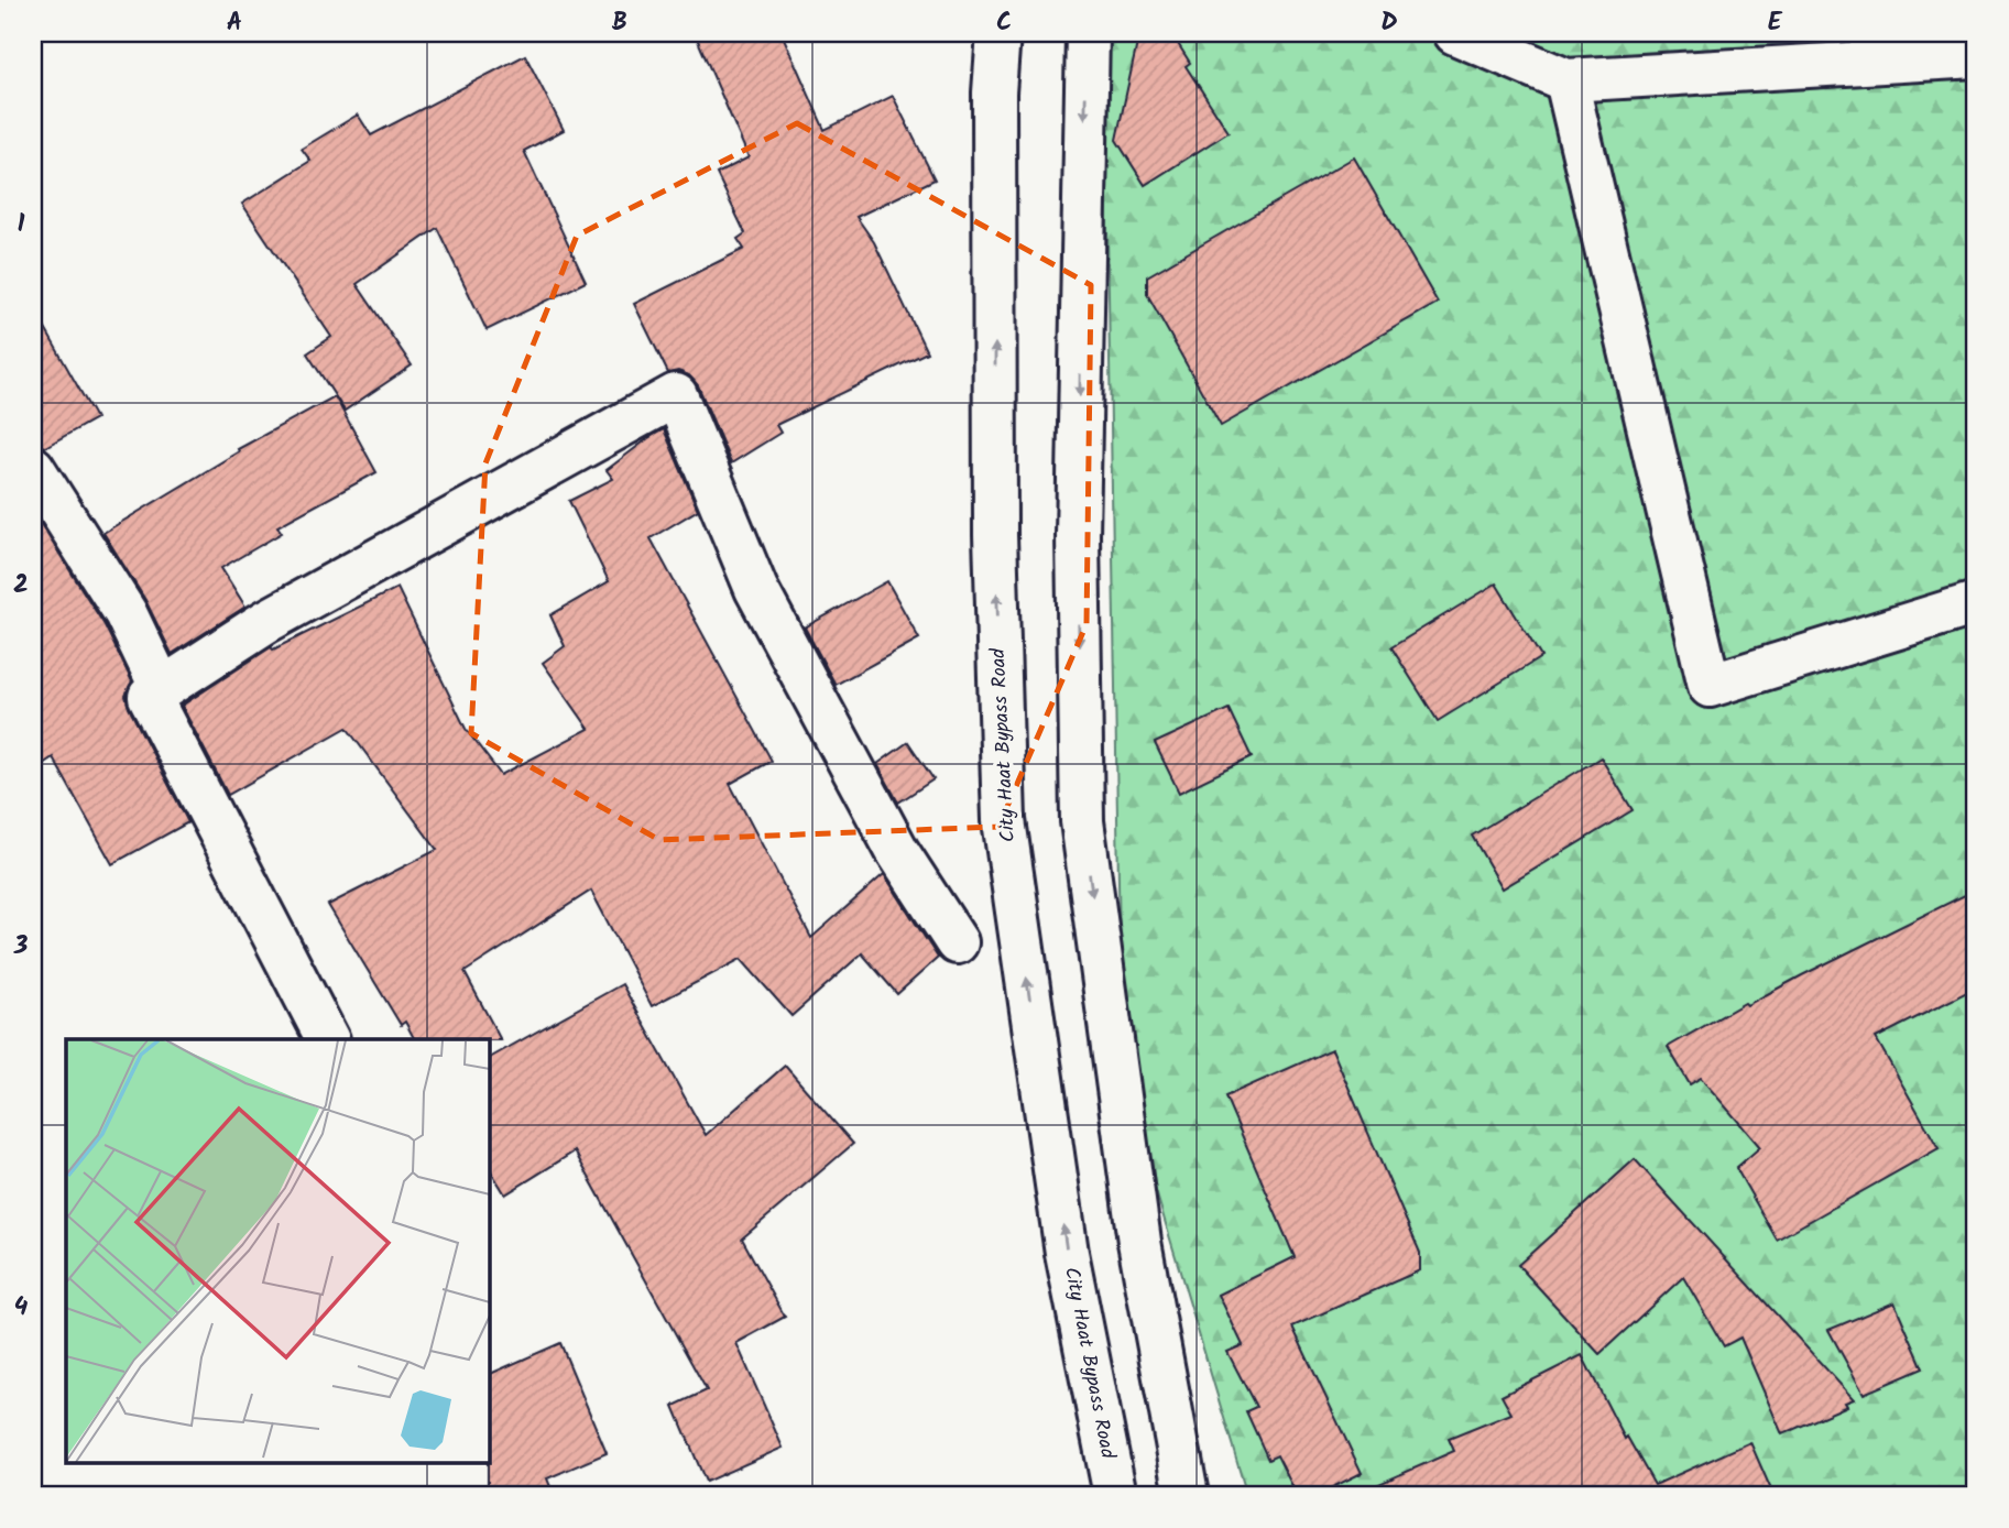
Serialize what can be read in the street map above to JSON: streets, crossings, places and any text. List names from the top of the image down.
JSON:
{
  "streets": {
    "street": ["City Haat Bypass Road"]
  },
  "grid": {
    "columns": [
      "A",
      "B",
      "C",
      "D",
      "E"
    ],
    "rows": [
      "1",
      "2",
      "3",
      "4"
    ]
  }
}
